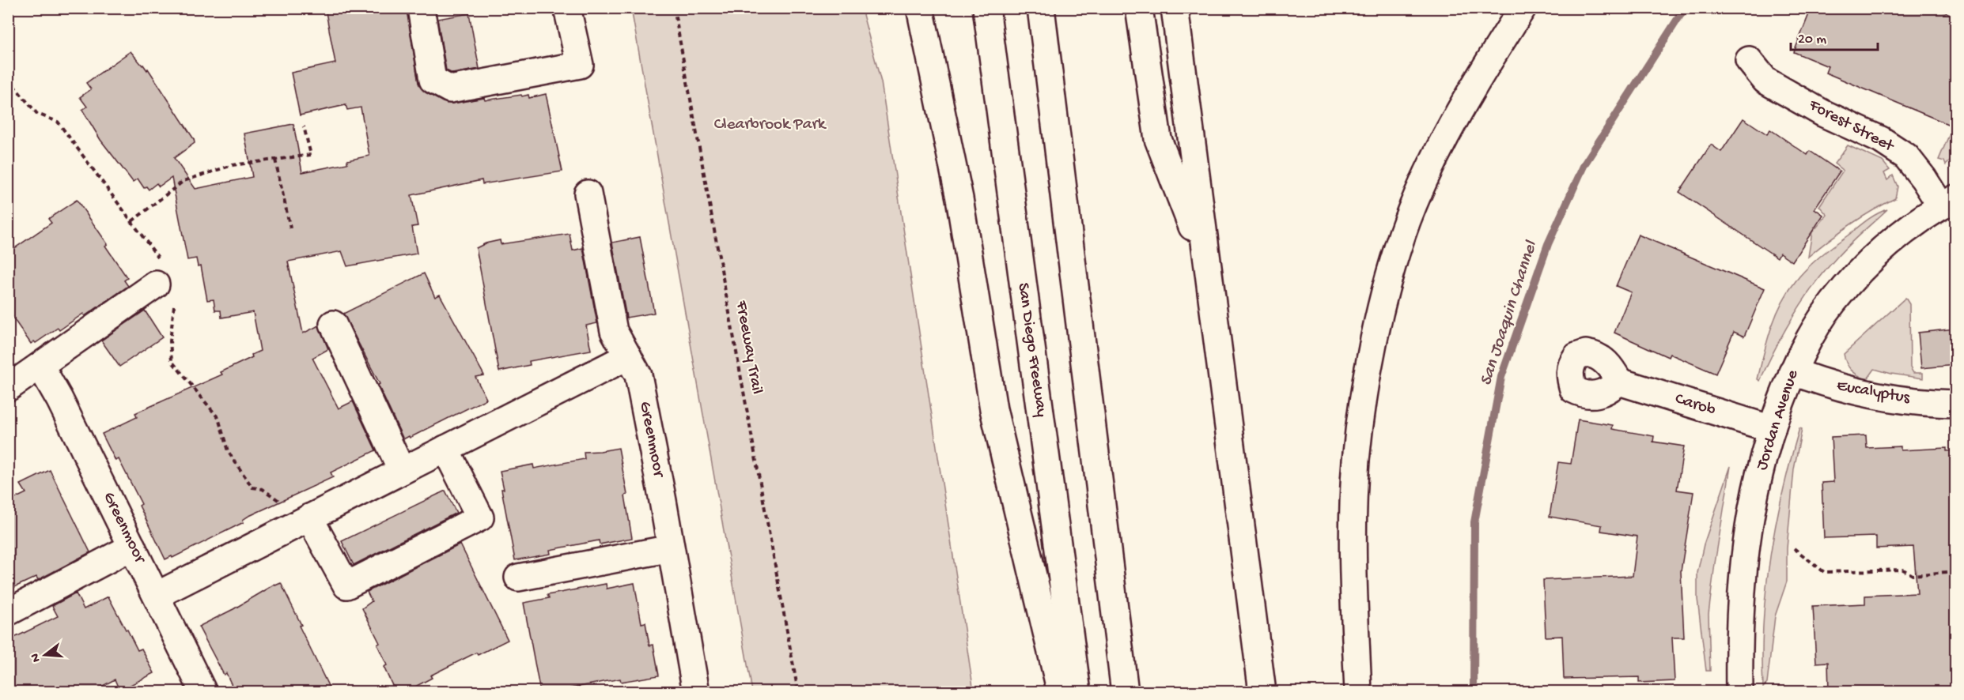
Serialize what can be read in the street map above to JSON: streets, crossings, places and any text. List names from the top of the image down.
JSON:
{
  "streets": {
    "main road": [
      "Forest Street",
      "San Diego Freeway",
      "Eucalyptus",
      "Carob",
      "Jordan Avenue",
      "Greenmoor"
    ],
    "path": ["Freeway Trail"]
  },
  "crossings": [
    ["Forest Street", "Jordan Avenue"],
    ["Eucalyptus", "Jordan Avenue"],
    ["Carob", "Jordan Avenue"]
  ],
  "water": ["San Joaquin Channel"],
  "parks": ["Clearbrook Park"],
  "scale_bar": "20 m",
  "north": "left"
}
